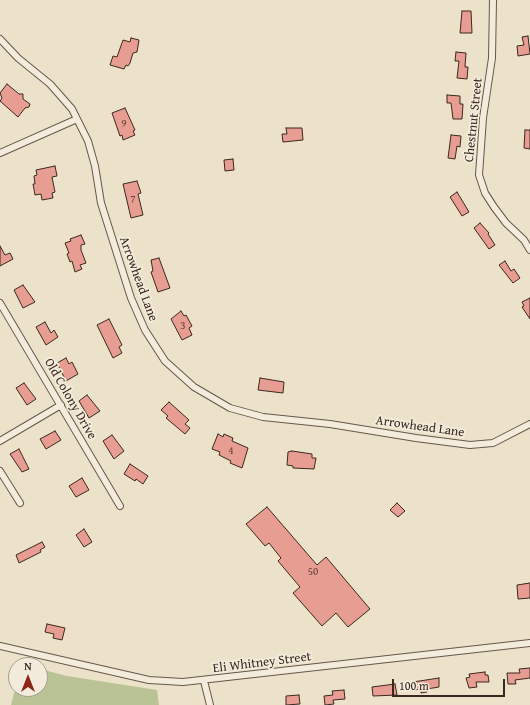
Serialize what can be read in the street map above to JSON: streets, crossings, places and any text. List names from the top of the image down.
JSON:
{
  "streets": {
    "street": [
      "Chestnut Street",
      "Arrowhead Lane",
      "Old Colony Drive",
      "Eli Whitney Street"
    ]
  },
  "house_numbers": [
    "9",
    "7",
    "3",
    "4",
    "50"
  ],
  "scale_bar": "100 m",
  "north": "top"
}
